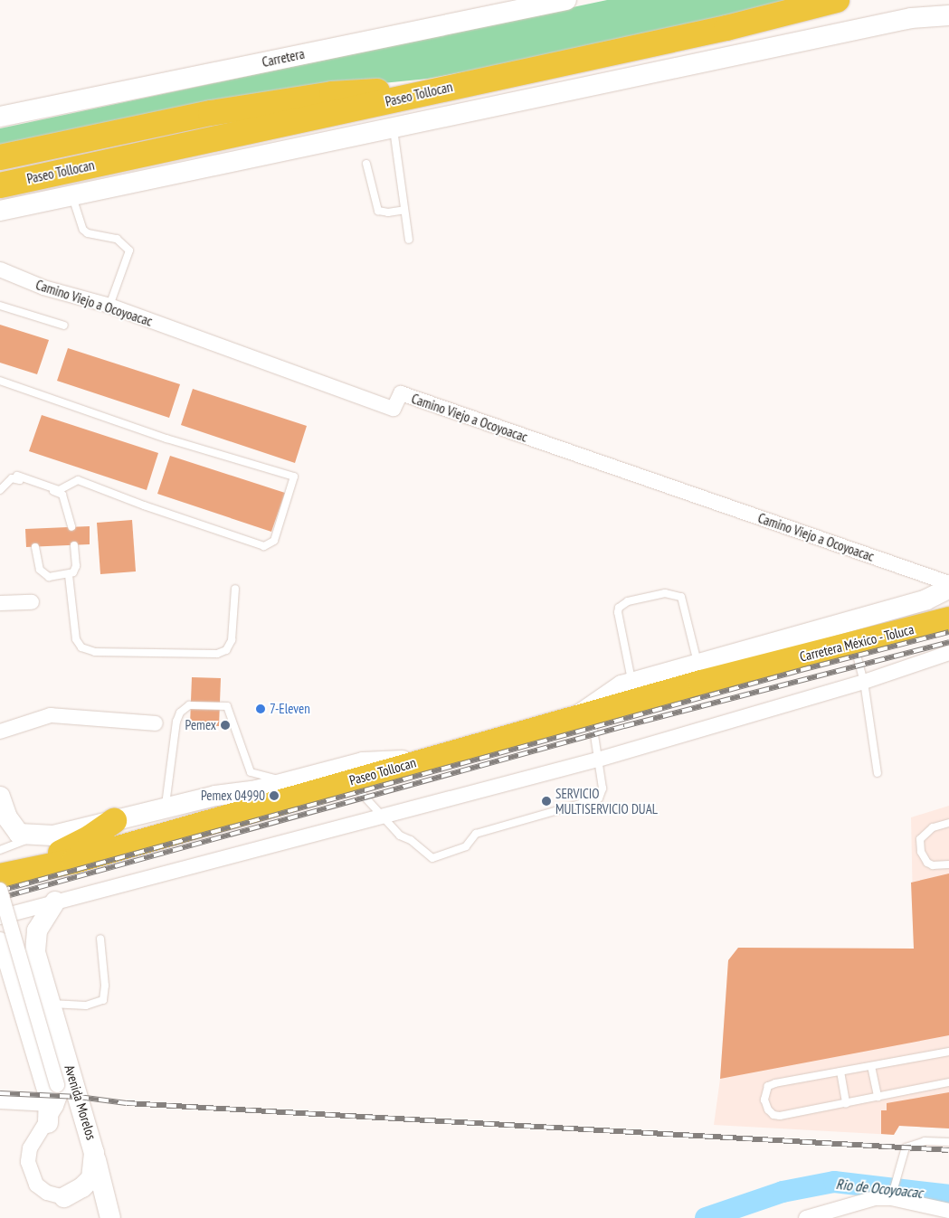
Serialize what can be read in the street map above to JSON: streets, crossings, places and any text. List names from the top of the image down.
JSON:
{
  "streets": {
    "highway": ["Paseo Tollocan", "Carretera México - Toluca"],
    "main road": ["Carretera", "Avenida Morelos"],
    "street": ["Camino Viejo a Ocoyoacac"]
  },
  "crossings": [
    ["Paseo Tollocan", "Carretera México - Toluca"]
  ],
  "water": ["Rio de Ocoyoacac"],
  "places": [
    "7-Eleven",
    "Pemex",
    "Pemex 04990",
    "SERVICIO MULTISERVICIO DUAL"
  ]
}
